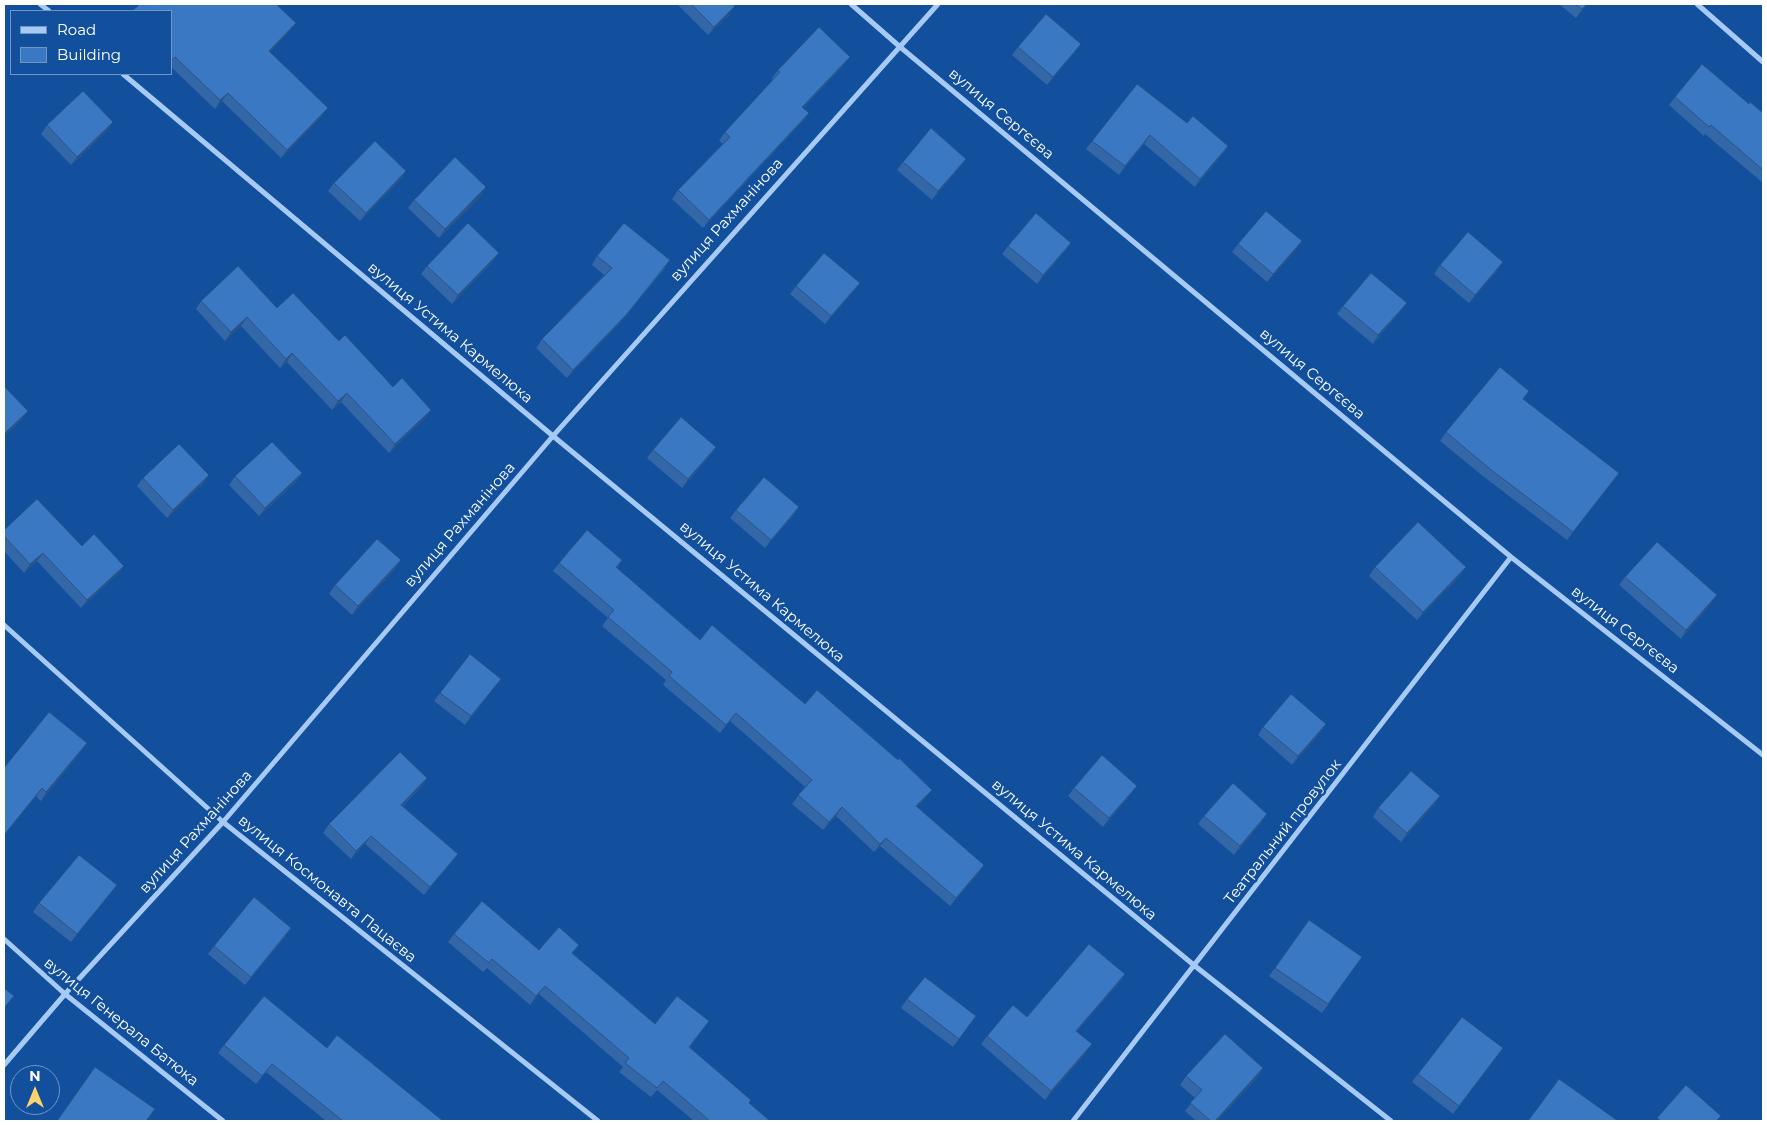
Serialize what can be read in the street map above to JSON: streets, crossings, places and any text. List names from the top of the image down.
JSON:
{
  "streets": {
    "street": [
      "вулиця Сергєєва",
      "вулиця Рахманінова",
      "вулиця Устима Кармелюка",
      "Театральний провулок",
      "вулиця Космонавта Пацаєва",
      "вулиця Генерала Батюка"
    ]
  },
  "crossings": [
    ["вулиця Сергєєва", "вулиця Рахманінова"],
    ["вулиця Сергєєва", "Театральний провулок"],
    ["вулиця Рахманінова", "вулиця Устима Кармелюка"],
    ["вулиця Рахманінова", "вулиця Космонавта Пацаєва"],
    ["вулиця Рахманінова", "вулиця Генерала Батюка"],
    ["вулиця Устима Кармелюка", "Театральний провулок"]
  ],
  "legend": ["Road", "Building"],
  "north": "top"
}
